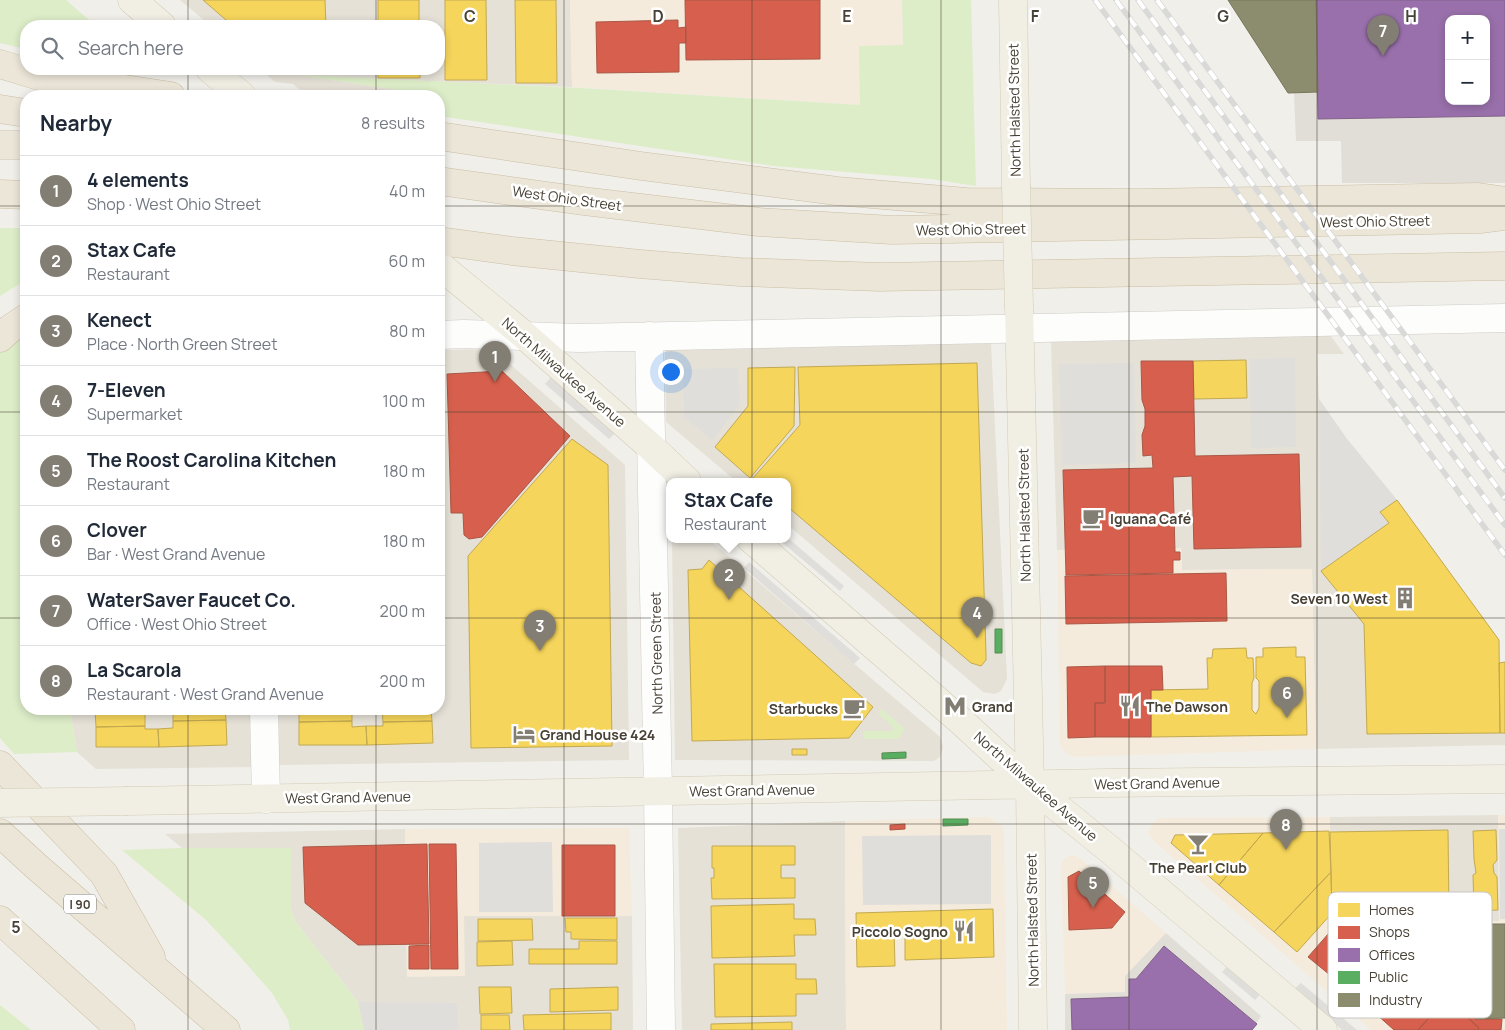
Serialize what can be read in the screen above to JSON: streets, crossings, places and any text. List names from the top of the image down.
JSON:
{
  "streets": {
    "highway": ["West Ohio Street", "I 90"],
    "main road": ["North Halsted Street", "North Milwaukee Avenue", "West Grand Avenue"],
    "street": ["North Green Street"]
  },
  "crossings": [
    ["North Halsted Street", "North Milwaukee Avenue"],
    ["North Halsted Street", "West Grand Avenue"],
    ["North Milwaukee Avenue", "North Green Street"],
    ["North Milwaukee Avenue", "West Grand Avenue"],
    ["North Green Street", "West Grand Avenue"]
  ],
  "places": {
    "cafe": ["Iguana Café", "Starbucks"],
    "building": ["Seven 10 West"],
    "metro station": ["Grand"],
    "restaurant": ["The Dawson", "Piccolo Sogno"],
    "hotel": ["Grand House 424"],
    "bar": ["The Pearl Club"]
  },
  "legend": [
    "Homes",
    "Shops",
    "Offices",
    "Public",
    "Industry"
  ],
  "page": {
    "map_buttons": ["+", "−"],
    "pins": [
      "7",
      "1",
      "2",
      "4",
      "3",
      "6",
      "8",
      "5"
    ],
    "search": "Search here",
    "heading": ["Nearby", "8 results"],
    "list": [
      {
        "mark": "1",
        "name": "4 elements",
        "note": "Shop · West Ohio Street",
        "value": "40 m"
      },
      {
        "mark": "2",
        "name": "Stax Cafe",
        "note": "Restaurant",
        "value": "60 m"
      },
      {
        "mark": "3",
        "name": "Kenect",
        "note": "Place · North Green Street",
        "value": "80 m"
      },
      {
        "mark": "4",
        "name": "7-Eleven",
        "note": "Supermarket",
        "value": "100 m"
      },
      {
        "mark": "5",
        "name": "The Roost Carolina Kitchen",
        "note": "Restaurant",
        "value": "180 m"
      },
      {
        "mark": "6",
        "name": "Clover",
        "note": "Bar · West Grand Avenue",
        "value": "180 m"
      },
      {
        "mark": "7",
        "name": "WaterSaver Faucet Co.",
        "note": "Office · West Ohio Street",
        "value": "200 m"
      },
      {
        "mark": "8",
        "name": "La Scarola",
        "note": "Restaurant · West Grand Avenue",
        "value": "200 m"
      }
    ],
    "popup": ["Stax Cafe", "Restaurant"]
  },
  "grid": {
    "columns": [
      "C",
      "D",
      "E",
      "F",
      "G",
      "H"
    ],
    "rows": ["5"]
  }
}
